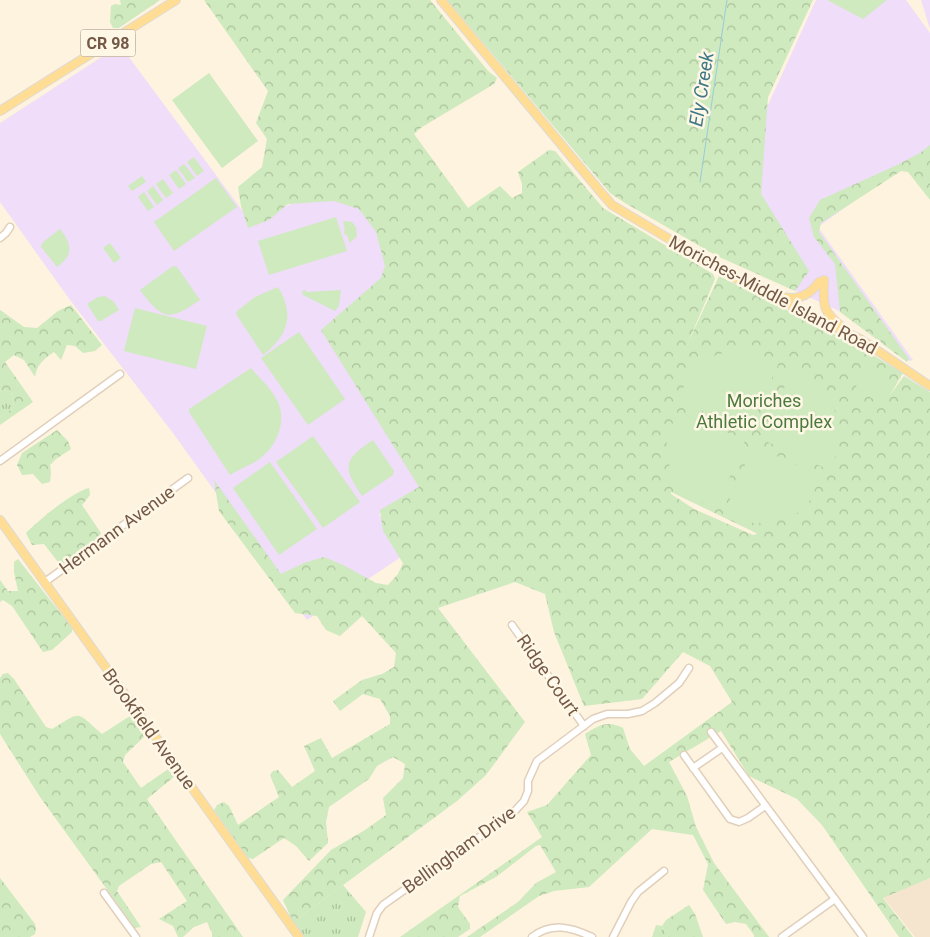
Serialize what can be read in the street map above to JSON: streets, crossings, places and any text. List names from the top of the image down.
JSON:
{
  "streets": {
    "main road": ["CR 98", "Moriches-Middle Island Road", "Brookfield Avenue"],
    "street": ["Hermann Avenue", "Ridge Court", "Bellingham Drive"]
  },
  "crossings": [
    ["Hermann Avenue", "Brookfield Avenue"],
    ["Ridge Court", "Bellingham Drive"]
  ],
  "water": ["Ely Creek"],
  "parks": ["Moriches Athletic Complex"]
}
